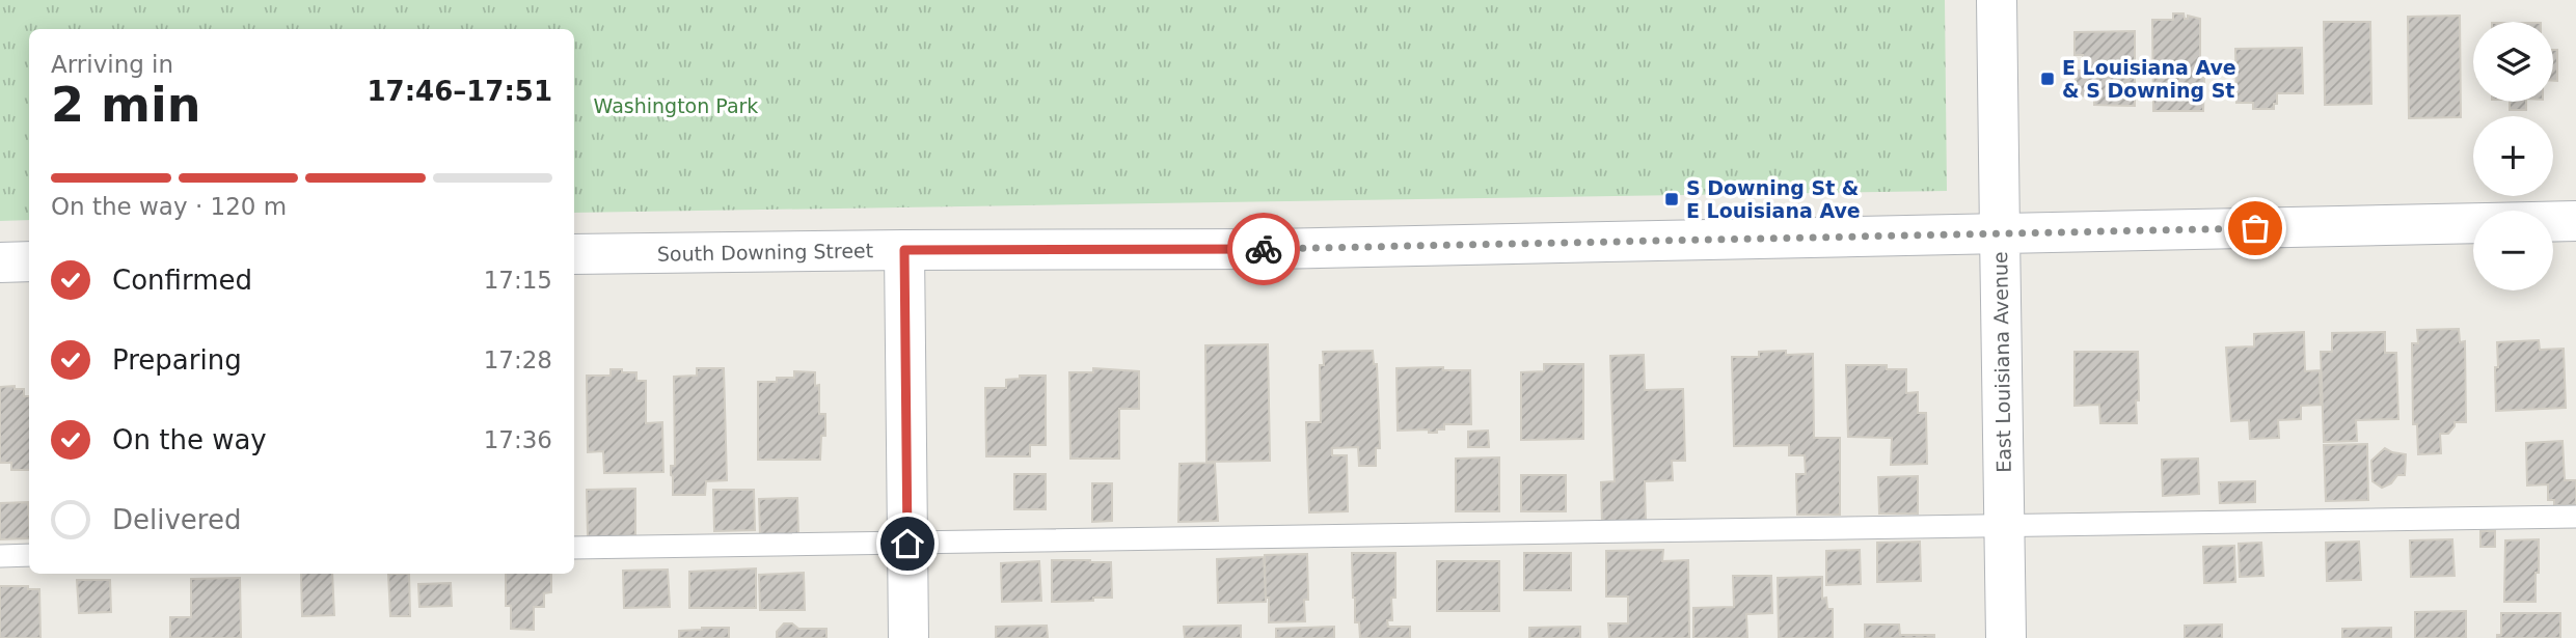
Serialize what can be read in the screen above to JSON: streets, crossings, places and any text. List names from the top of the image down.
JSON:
{
  "streets": {
    "main road": ["South Downing Street", "East Louisiana Avenue"]
  },
  "crossings": [
    ["South Downing Street", "East Louisiana Avenue"]
  ],
  "parks": ["Washington Park"],
  "places": {
    "transit": ["E Louisiana Ave & S Downing St", "S Downing St & E Louisiana Ave"]
  },
  "page": {
    "map_buttons": ["+", "−"],
    "heading": ["2 min", "Arriving in", "17:46–17:51"],
    "bar": "On the way · 120 m",
    "list": [
      ["Confirmed", "17:15"],
      ["Preparing", "17:28"],
      ["On the way", "17:36"],
      "Delivered"
    ]
  }
}
